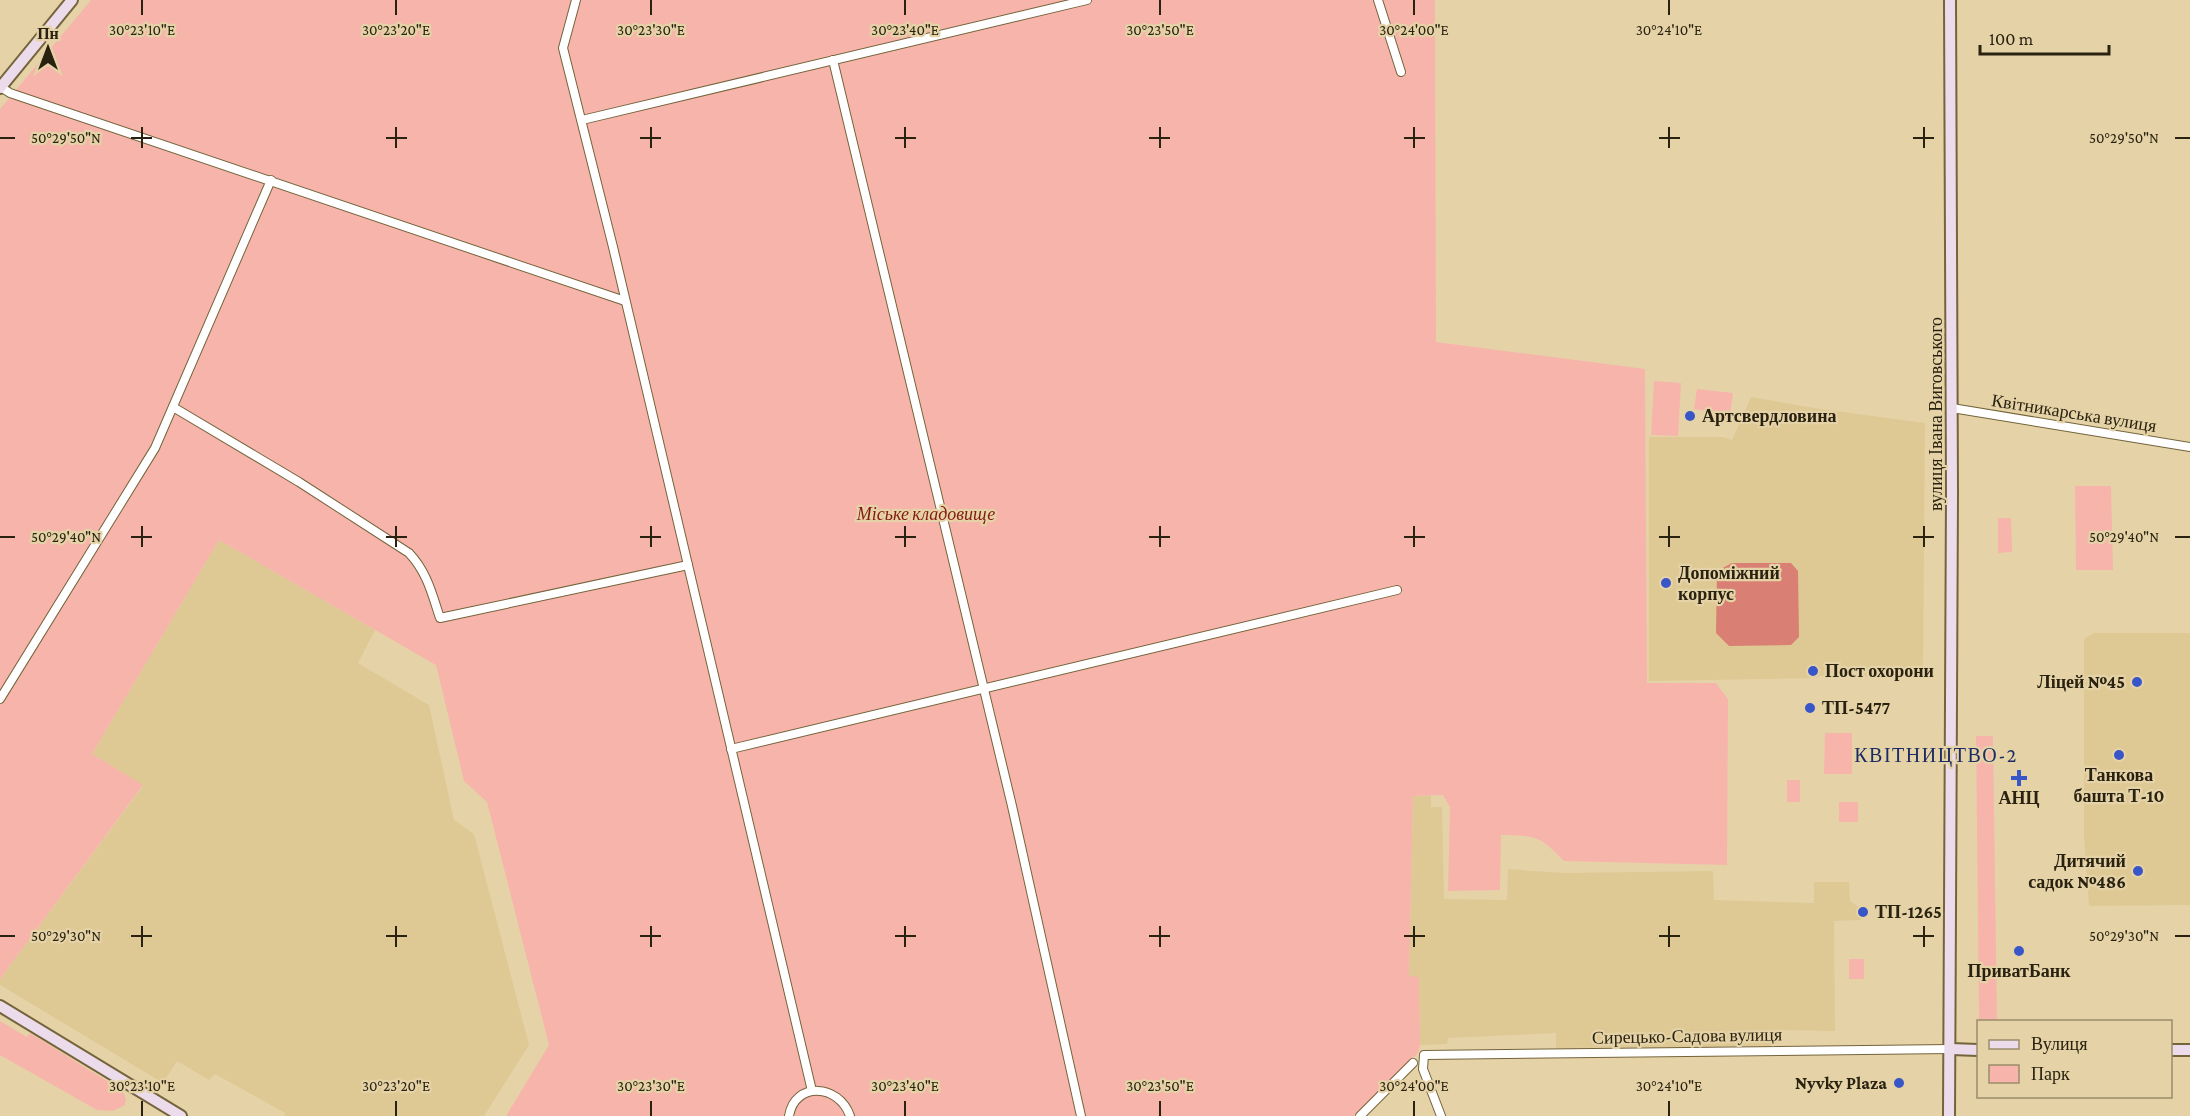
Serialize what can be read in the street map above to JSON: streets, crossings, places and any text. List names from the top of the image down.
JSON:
{
  "streets": {
    "main road": ["вулиця Івана Виговського"],
    "street": ["Квітникарська вулиця", "Сирецько-Садова вулиця"]
  },
  "crossings": [
    ["Квітникарська вулиця", "вулиця Івана Виговського"],
    ["вулиця Івана Виговського", "Сирецько-Садова вулиця"]
  ],
  "districts": ["КВІТНИЦТВО-2"],
  "parks": ["Міське кладовище"],
  "places": {
    "other": [
      "Артсвердловина",
      "Допоміжний корпус",
      "Пост охорони",
      "Ліцей №45",
      "ТП-5477",
      "Танкова башта Т-10",
      "Дитячий садок №486",
      "ТП-1265",
      "ПриватБанк",
      "Nyvky Plaza"
    ],
    "health": ["АНЦ"]
  },
  "legend": ["Вулиця", "Парк"],
  "scale_bar": "100 m",
  "north": "top",
  "coordinates": [
    "30°23'10\"E",
    "30°23'20\"E",
    "30°23'30\"E",
    "30°23'40\"E",
    "30°23'50\"E",
    "30°24'00\"E",
    "30°24'10\"E",
    "50°29'50\"N",
    "50°29'40\"N",
    "50°29'30\"N"
  ]
}
